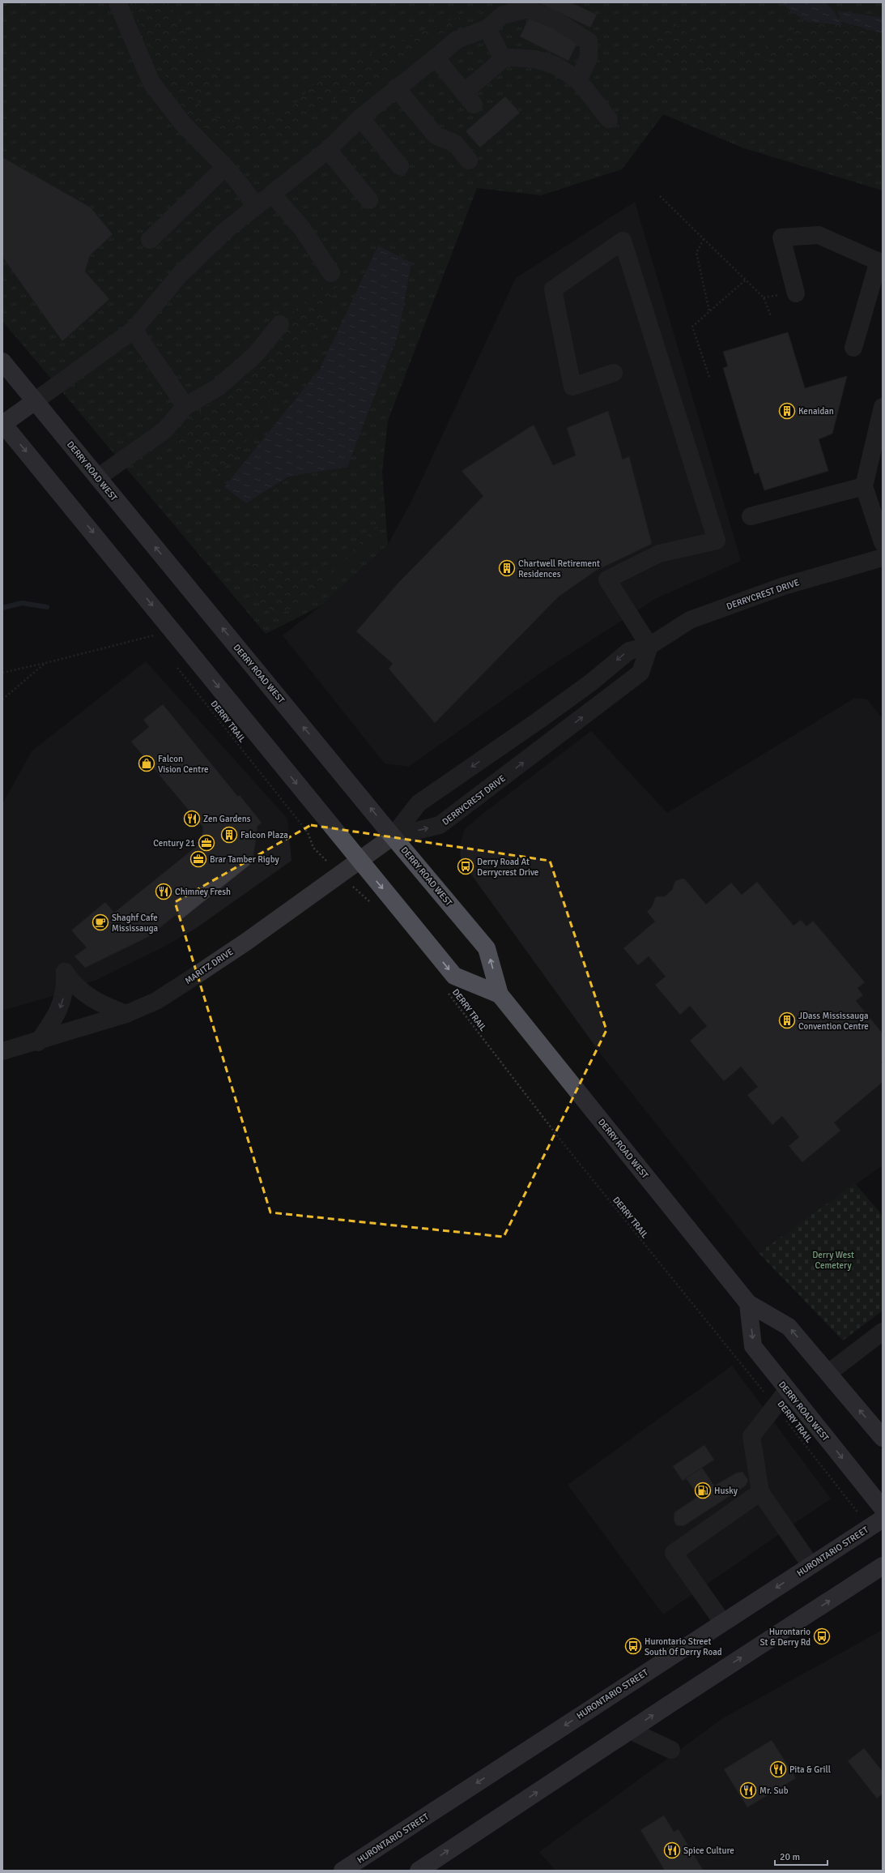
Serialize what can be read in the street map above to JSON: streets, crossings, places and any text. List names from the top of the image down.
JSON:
{
  "streets": {
    "main road": ["DERRY ROAD WEST", "HURONTARIO STREET"],
    "street": ["DERRYCREST DRIVE", "MARITZ DRIVE"],
    "path": ["DERRY TRAIL"]
  },
  "crossings": [
    ["DERRY ROAD WEST", "DERRYCREST DRIVE"],
    ["DERRY ROAD WEST", "MARITZ DRIVE"],
    ["DERRYCREST DRIVE", "MARITZ DRIVE"],
    ["DERRY TRAIL", "HURONTARIO STREET"]
  ],
  "parks": ["Derry West Cemetery"],
  "places": {
    "building": [
      "Kenaidan",
      "Chartwell Retirement Residences",
      "Falcon Plaza",
      "JDass Mississauga Convention Centre"
    ],
    "shop": ["Falcon Vision Centre"],
    "restaurant": [
      "Zen Gardens",
      "Chimney Fresh",
      "Pita & Grill",
      "Mr. Sub",
      "Spice Culture"
    ],
    "office": ["Century 21", "Brar Tamber Rigby"],
    "bus stop": ["Derry Road At Derrycrest Drive", "Hurontario St & Derry Rd", "Hurontario Street South Of Derry Road"],
    "cafe": ["Shaghf Cafe Mississauga"],
    "fuel station": ["Husky"]
  },
  "scale_bar": "20 m"
}
